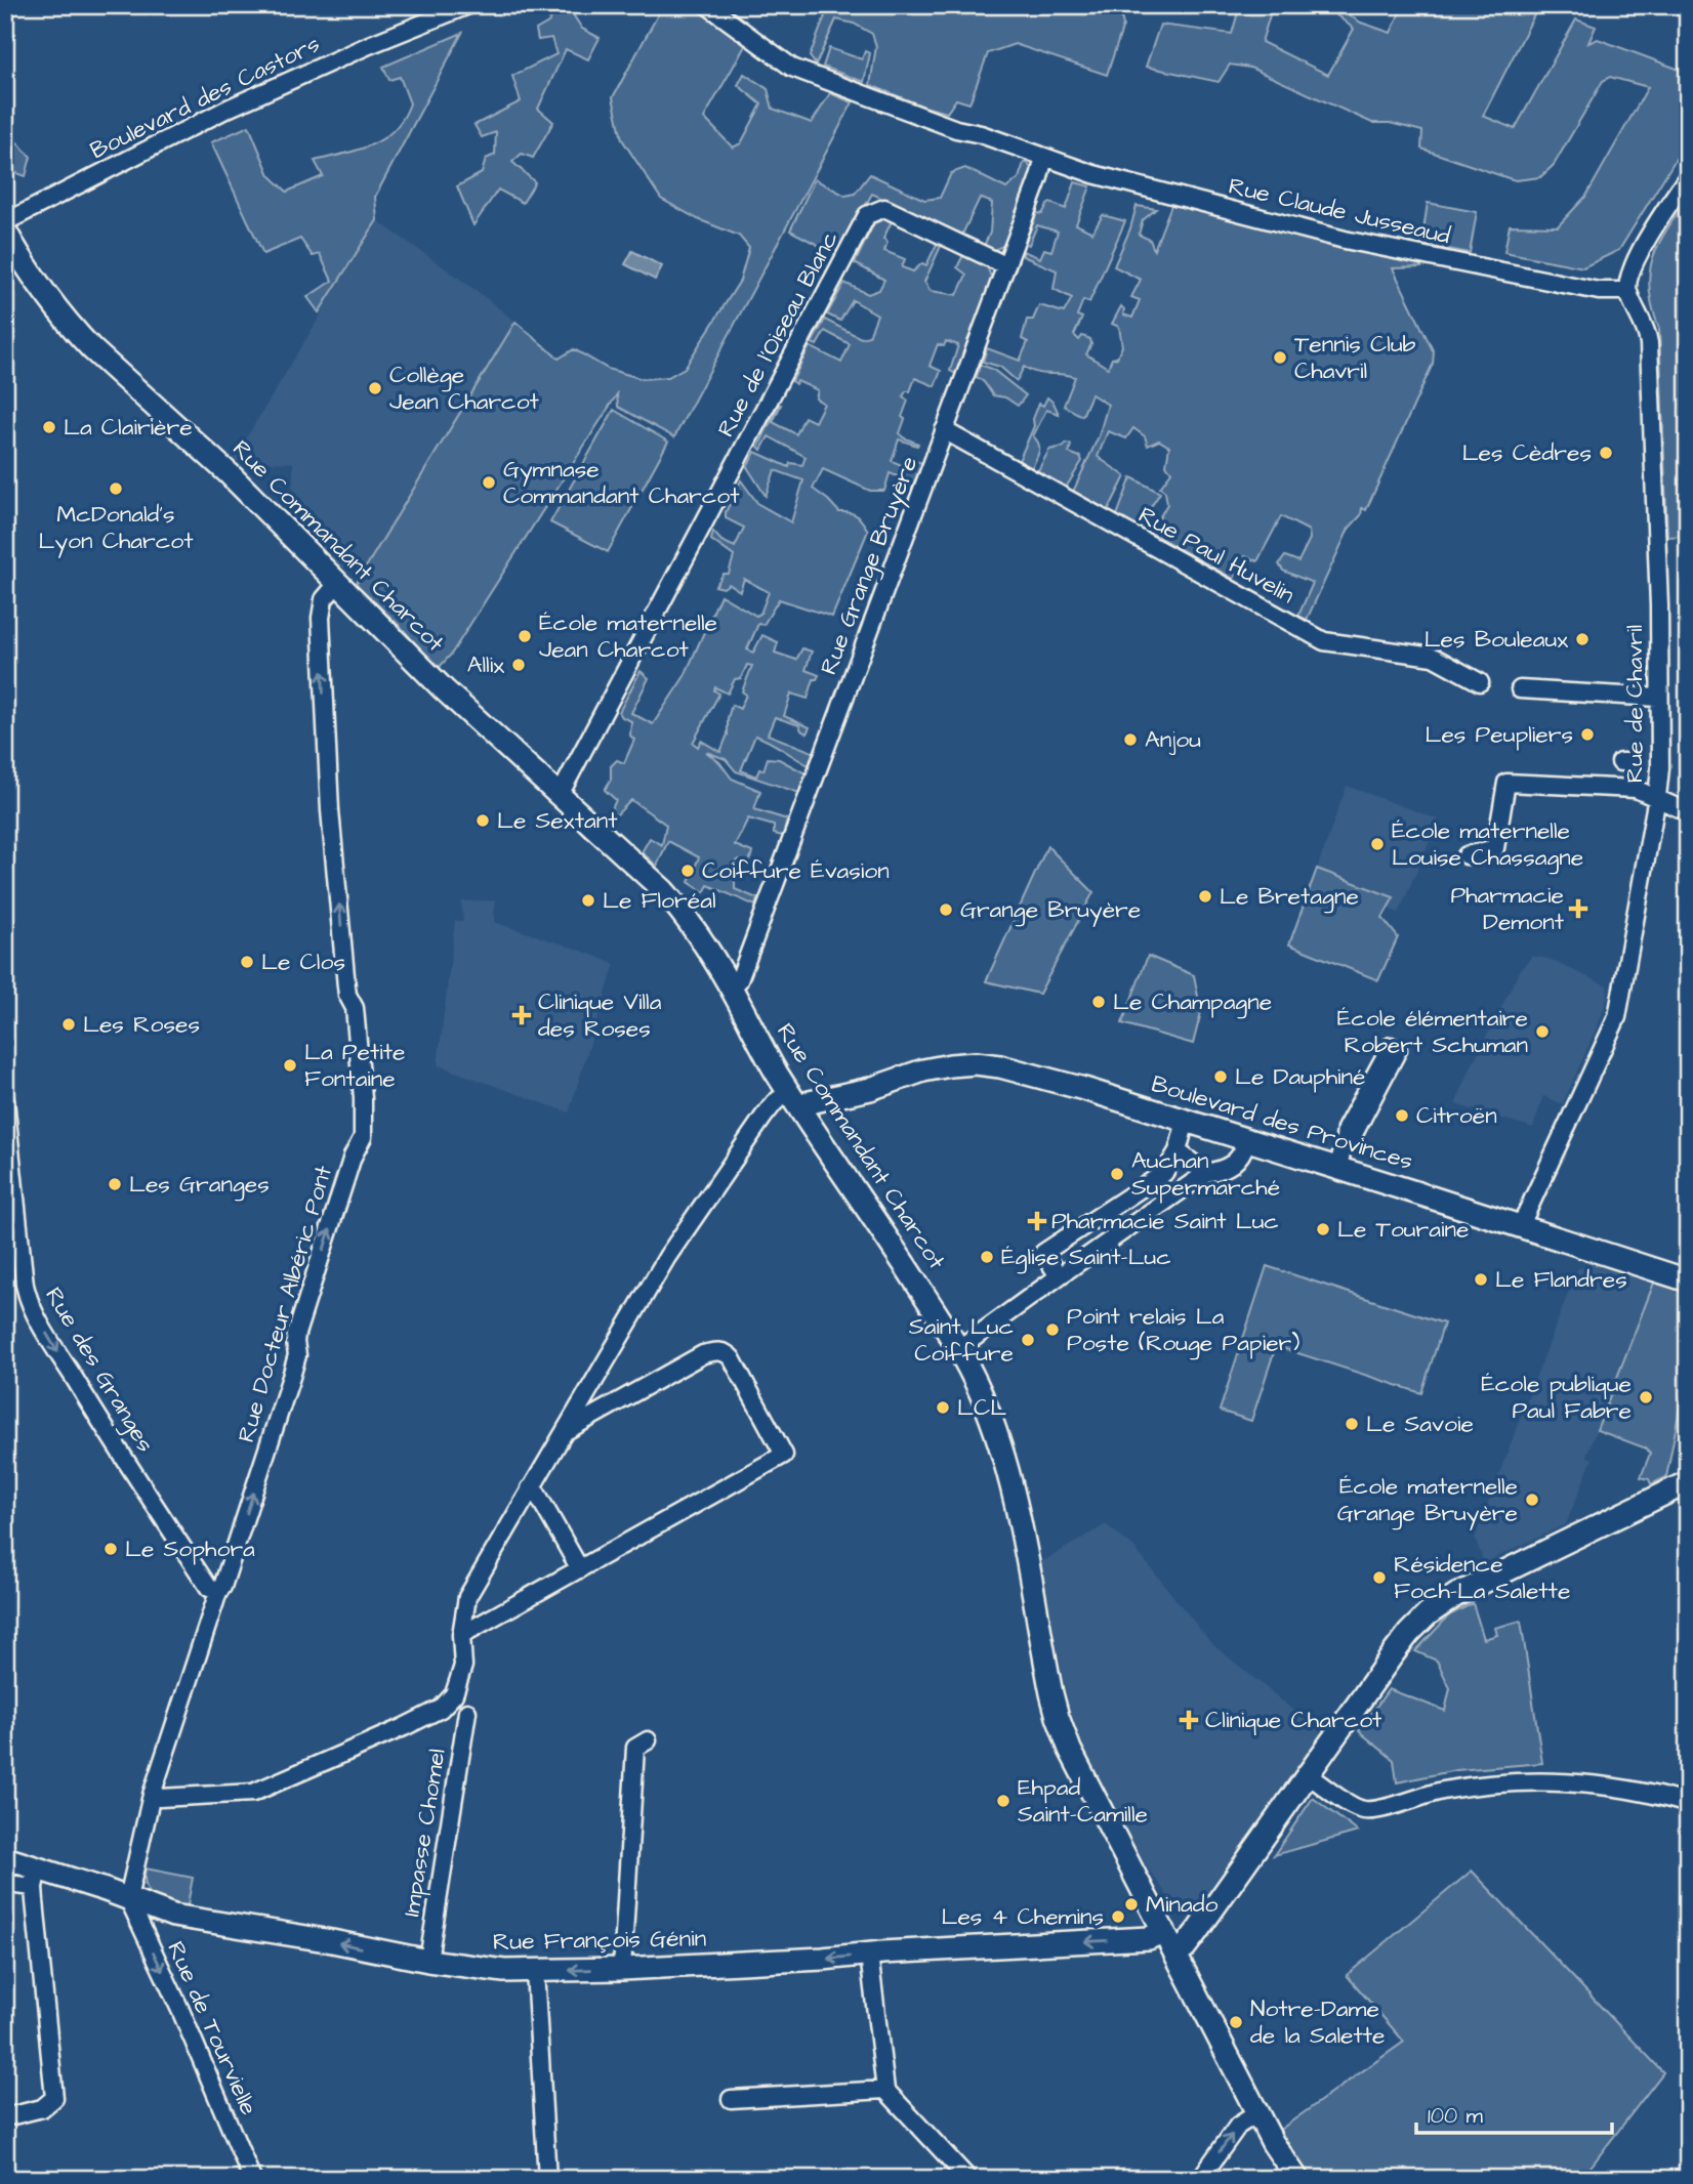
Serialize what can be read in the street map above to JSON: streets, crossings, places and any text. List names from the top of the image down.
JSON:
{
  "streets": {
    "main road": ["Rue Commandant Charcot", "Boulevard des Provinces", "Rue François Génin"],
    "street": [
      "Boulevard des Castors",
      "Rue Claude Jusseaud",
      "Rue de l'Oiseau Blanc",
      "Rue Paul Huvelin",
      "Rue Grange Bruyère",
      "Rue de Chavril",
      "Rue Docteur Albéric Pont",
      "Rue des Granges",
      "Impasse Chomel",
      "Rue de Tourvielle"
    ]
  },
  "crossings": [
    ["Rue Claude Jusseaud", "Rue Grange Bruyère"],
    ["Rue Claude Jusseaud", "Rue de Chavril"],
    ["Rue de l'Oiseau Blanc", "Rue Commandant Charcot"],
    ["Rue de l'Oiseau Blanc", "Rue Grange Bruyère"],
    ["Rue Commandant Charcot", "Rue Grange Bruyère"],
    ["Rue Commandant Charcot", "Boulevard des Provinces"],
    ["Rue Commandant Charcot", "Rue Docteur Albéric Pont"],
    ["Rue Commandant Charcot", "Rue François Génin"],
    ["Rue Paul Huvelin", "Rue Grange Bruyère"],
    ["Rue de Chavril", "Boulevard des Provinces"],
    ["Rue Docteur Albéric Pont", "Rue des Granges"],
    ["Rue Docteur Albéric Pont", "Rue François Génin"],
    ["Rue Docteur Albéric Pont", "Rue de Tourvielle"],
    ["Impasse Chomel", "Rue François Génin"],
    ["Rue François Génin", "Rue de Tourvielle"]
  ],
  "one_way": ["Rue Docteur Albéric Pont", "Rue des Granges", "Rue François Génin"],
  "places": {
    "other": [
      "Tennis Club Chavril",
      "Collège Jean Charcot",
      "La Clairière",
      "Les Cèdres",
      "Gymnase Commandant Charcot",
      "McDonald's Lyon Charcot",
      "École maternelle Jean Charcot",
      "Les Bouleaux",
      "Allix",
      "Les Peupliers",
      "Anjou",
      "Le Sextant",
      "École maternelle Louise Chassagne",
      "Coiffure Évasion",
      "Le Bretagne",
      "Le Floréal",
      "Grange Bruyère",
      "Le Clos",
      "Le Champagne",
      "Les Roses",
      "École élémentaire Robert Schuman",
      "La Petite Fontaine",
      "Le Dauphiné",
      "Citroën",
      "Auchan Supermarché",
      "Les Granges",
      "Le Touraine",
      "Église Saint-Luc",
      "Le Flandres",
      "Point relais La Poste (Rouge Papier)",
      "Saint Luc Coiffure",
      "École publique Paul Fabre",
      "LCL",
      "Le Savoie",
      "École maternelle Grange Bruyère",
      "Le Sophora",
      "Résidence Foch-La Salette",
      "Ehpad Saint-Camille",
      "Minado",
      "Les 4 Chemins",
      "Notre-Dame de la Salette"
    ],
    "health": [
      "Pharmacie Demont",
      "Clinique Villa des Roses",
      "Pharmacie Saint Luc",
      "Clinique Charcot"
    ]
  },
  "scale_bar": "100 m"
}
